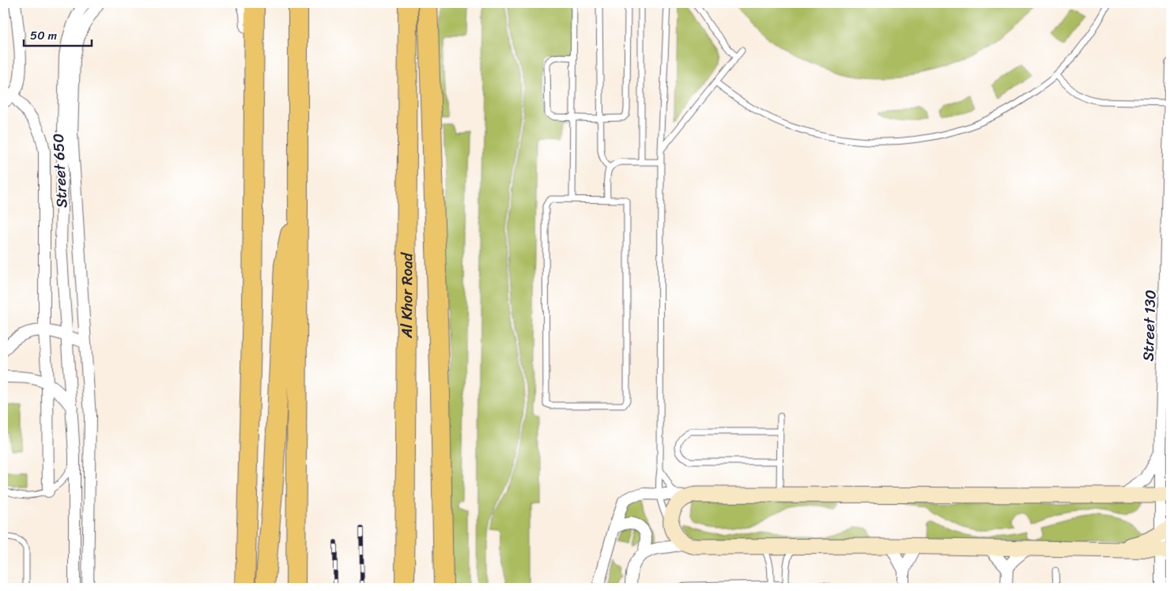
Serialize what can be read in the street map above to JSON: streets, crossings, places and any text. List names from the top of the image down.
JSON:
{
  "streets": {
    "highway": ["Al Khor Road"],
    "street": ["Street 650", "Street 130"]
  },
  "scale_bar": "50 m"
}
